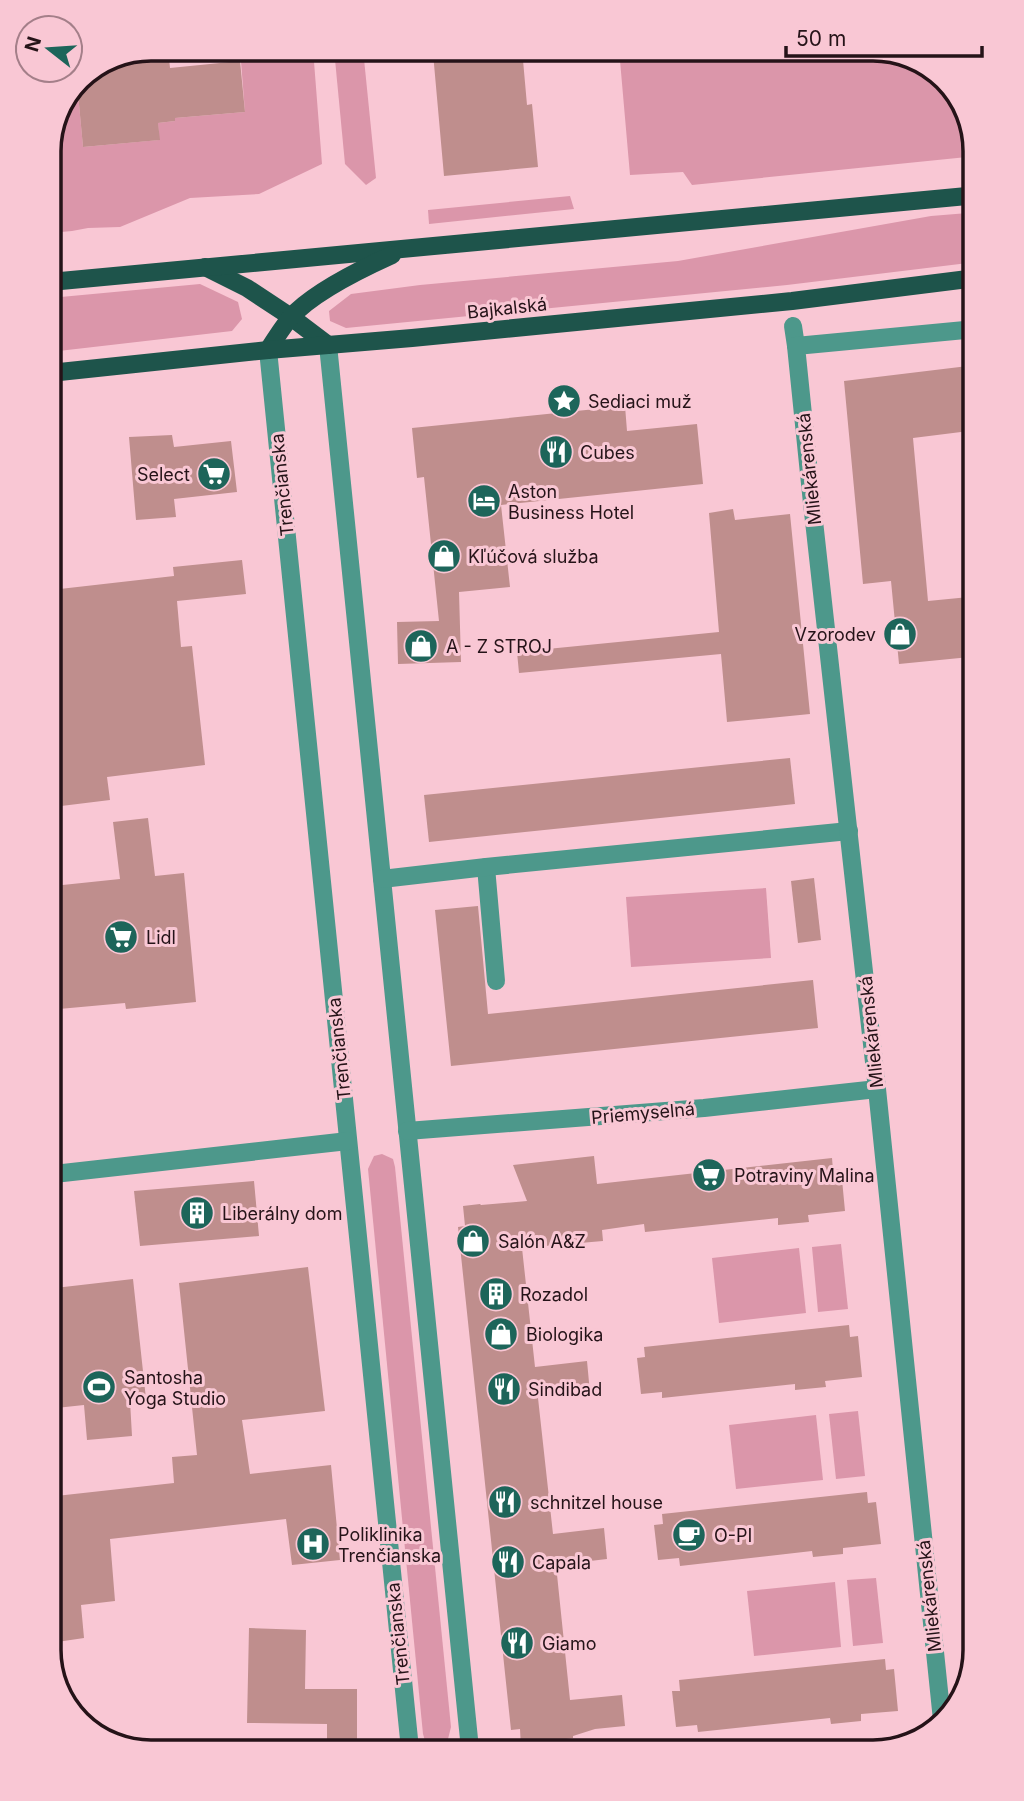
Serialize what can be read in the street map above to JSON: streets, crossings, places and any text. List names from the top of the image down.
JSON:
{
  "streets": {
    "main road": ["Bajkalská"],
    "street": ["Mliekárenská", "Trenčianska", "Priemyselná"]
  },
  "crossings": [
    ["Bajkalská", "Trenčianska"],
    ["Mliekárenská", "Priemyselná"]
  ],
  "places": {
    "place": ["Sediaci muž"],
    "restaurant": [
      "Cubes",
      "Sindibad",
      "schnitzel house",
      "Capala",
      "Giamo"
    ],
    "supermarket": ["Select", "Lidl", "Potraviny Malina"],
    "hotel": ["Aston Business Hotel"],
    "shop": [
      "Kľúčová služba",
      "Vzorodev",
      "A - Z STROJ",
      "Salón A&Z",
      "Biologika"
    ],
    "building": ["Liberálny dom", "Rozadol"],
    "sports": ["Santosha Yoga Studio"],
    "cafe": ["O-PI"],
    "hospital": ["Poliklinika Trenčianska"]
  },
  "scale_bar": "50 m",
  "north": "left"
}
